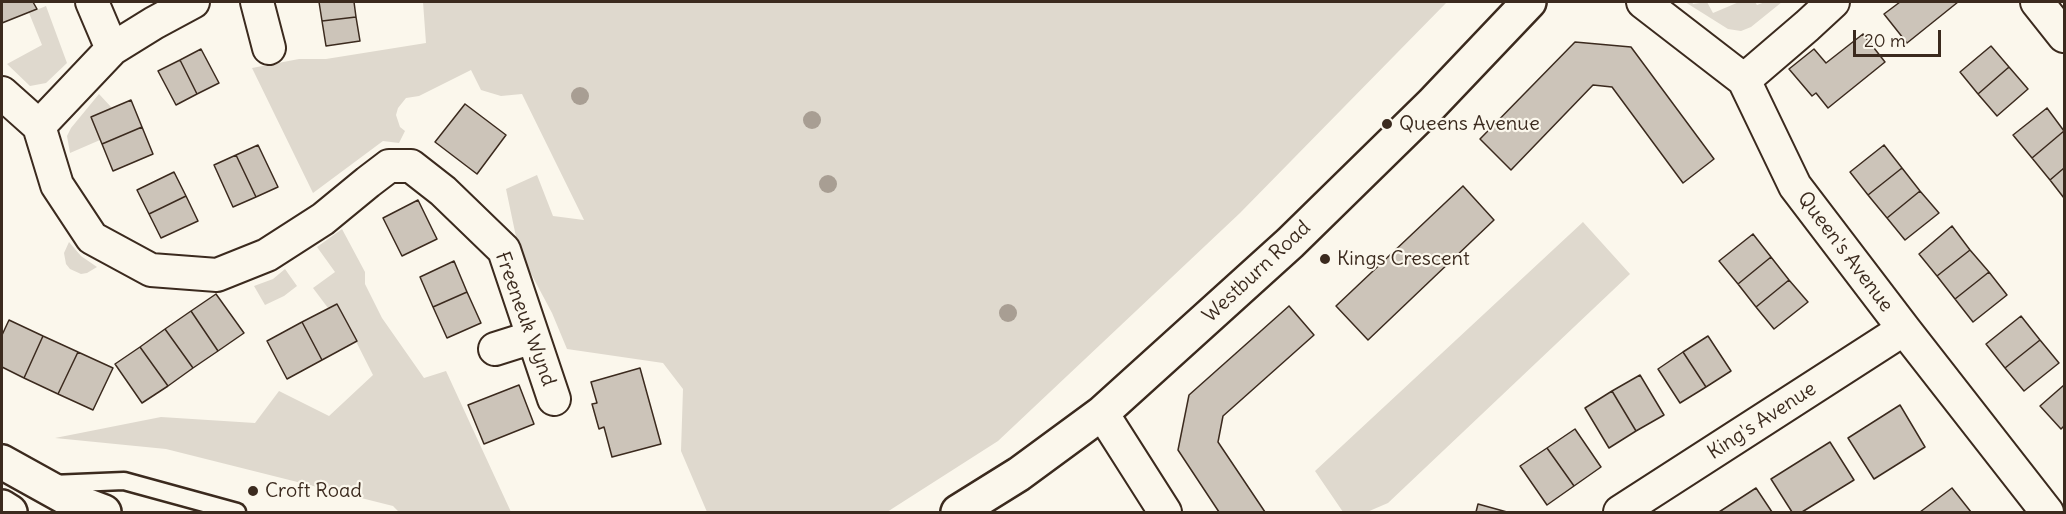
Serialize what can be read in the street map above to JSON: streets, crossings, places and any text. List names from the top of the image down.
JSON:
{
  "streets": {
    "street": [
      "Queen's Avenue",
      "Westburn Road",
      "Freeneuk Wynd",
      "King's Avenue"
    ]
  },
  "crossings": [
    ["Queen's Avenue", "King's Avenue"]
  ],
  "places": ["Queens Avenue", "Kings Crescent", "Croft Road"],
  "scale_bar": "20 m"
}
